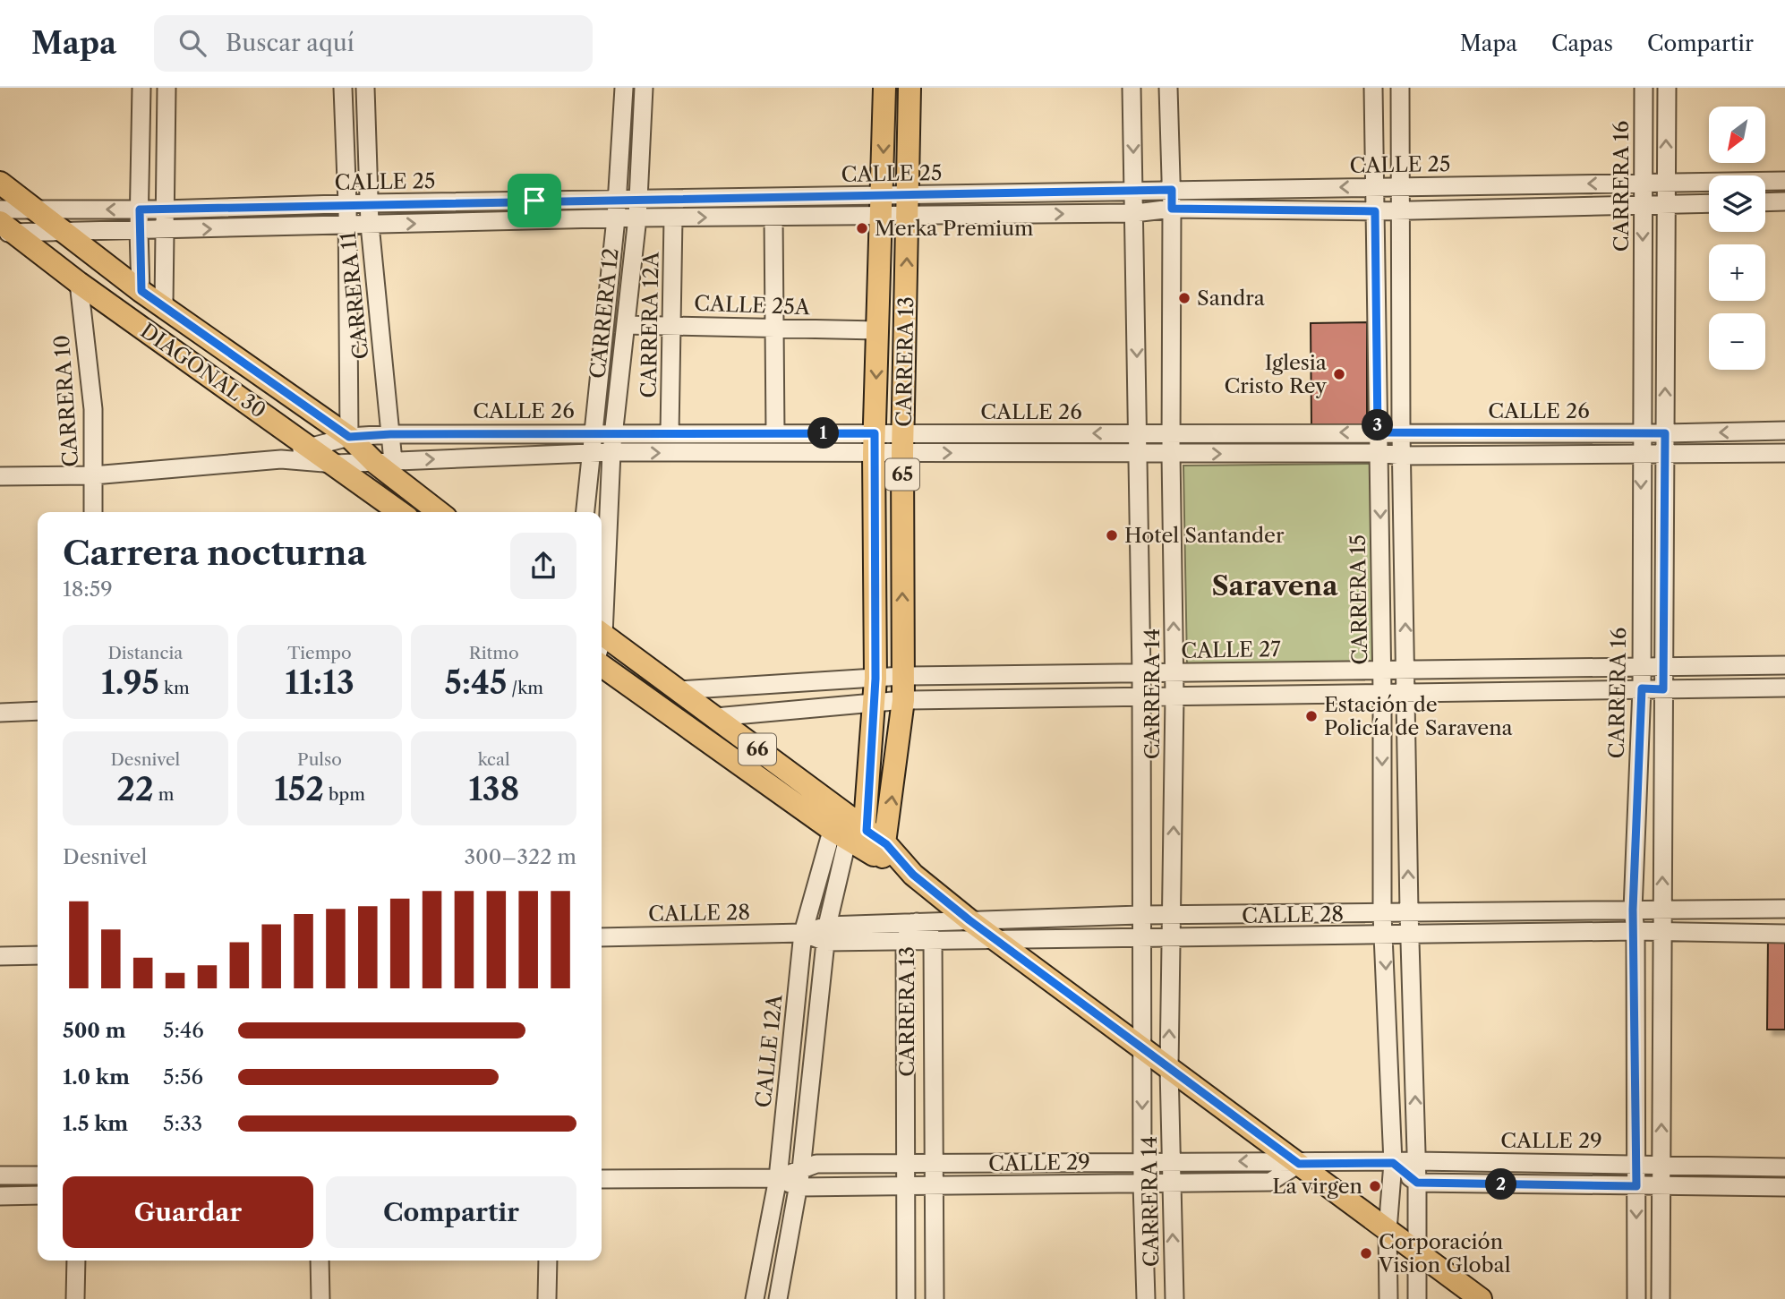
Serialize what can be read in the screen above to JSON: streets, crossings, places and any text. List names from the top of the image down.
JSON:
{
  "streets": {
    "main road": [
      "CARRERA 13",
      "DIAGONAL 30",
      "65",
      "66"
    ],
    "street": [
      "CALLE 25",
      "CARRERA 16",
      "CARRERA 11",
      "CALLE 25A",
      "CARRERA 12",
      "CARRERA 12A",
      "CARRERA 10",
      "CALLE 26",
      "CARRERA 15",
      "CALLE 27",
      "CARRERA 14",
      "CALLE 28",
      "CALLE 12A",
      "CALLE 29"
    ]
  },
  "crossings": [
    ["CALLE 25", "CARRERA 16"],
    ["CALLE 25", "CARRERA 11"],
    ["CALLE 25", "CARRERA 12"],
    ["CALLE 25", "CARRERA 12A"],
    ["CALLE 25", "CARRERA 13"],
    ["CALLE 25", "DIAGONAL 30"],
    ["CALLE 25", "CARRERA 15"],
    ["CALLE 25", "CARRERA 14"],
    ["CARRERA 16", "CALLE 26"],
    ["CARRERA 16", "CALLE 27"],
    ["CARRERA 16", "CALLE 28"],
    ["CARRERA 16", "CALLE 29"],
    ["CARRERA 11", "DIAGONAL 30"],
    ["CARRERA 11", "CALLE 26"],
    ["CALLE 25A", "CARRERA 12"],
    ["CALLE 25A", "CARRERA 12A"],
    ["CALLE 25A", "CARRERA 13"],
    ["CARRERA 12", "CALLE 26"],
    ["CARRERA 12A", "CALLE 26"],
    ["CARRERA 13", "CALLE 26"],
    ["CARRERA 13", "CALLE 27"],
    ["CARRERA 13", "66"],
    ["CARRERA 13", "CALLE 28"],
    ["CARRERA 13", "CALLE 12A"],
    ["CARRERA 13", "CALLE 29"],
    ["DIAGONAL 30", "CARRERA 10"],
    ["DIAGONAL 30", "CALLE 26"],
    ["CARRERA 10", "CALLE 26"],
    ["CALLE 26", "CARRERA 15"],
    ["CALLE 26", "CARRERA 14"],
    ["CARRERA 15", "CALLE 27"],
    ["CARRERA 15", "66"],
    ["CARRERA 15", "CALLE 28"],
    ["CARRERA 15", "CALLE 29"],
    ["CALLE 27", "CARRERA 14"],
    ["CALLE 27", "66"],
    ["CARRERA 14", "66"],
    ["CARRERA 14", "CALLE 28"],
    ["CARRERA 14", "CALLE 29"],
    ["66", "CALLE 28"],
    ["66", "CALLE 12A"],
    ["66", "CALLE 29"],
    ["CALLE 28", "CALLE 12A"],
    ["CALLE 12A", "CALLE 29"]
  ],
  "districts": ["Saravena"],
  "places": [
    "Merka Premium",
    "Sandra",
    "Iglesia Cristo Rey",
    "Hotel Santander",
    "Estación de Policía de Saravena",
    "La virgen",
    "Corporación Vision Global"
  ],
  "north": "bottom left",
  "page": {
    "header": "Mapa",
    "search": "Buscar aquí",
    "nav": ["Mapa", "Capas", "Compartir"],
    "map_buttons": ["+", "−"],
    "pins": ["3", "1", "2"],
    "heading": ["Carrera nocturna", "18:59"],
    "stats": [
      ["Distancia", "1.95 km"],
      ["Tiempo", "11:13"],
      ["Ritmo", "5:45 /km"],
      ["Desnivel", "22 m"],
      ["Pulso", "152 bpm"],
      ["kcal", "138"]
    ],
    "chart": ["Desnivel", "300–322 m"],
    "list": [
      {
        "name": "500 m",
        "note": "5:46"
      },
      {
        "name": "1.0 km",
        "note": "5:56"
      },
      {
        "name": "1.5 km",
        "note": "5:33"
      }
    ],
    "buttons": ["Guardar", "Compartir"]
  }
}
